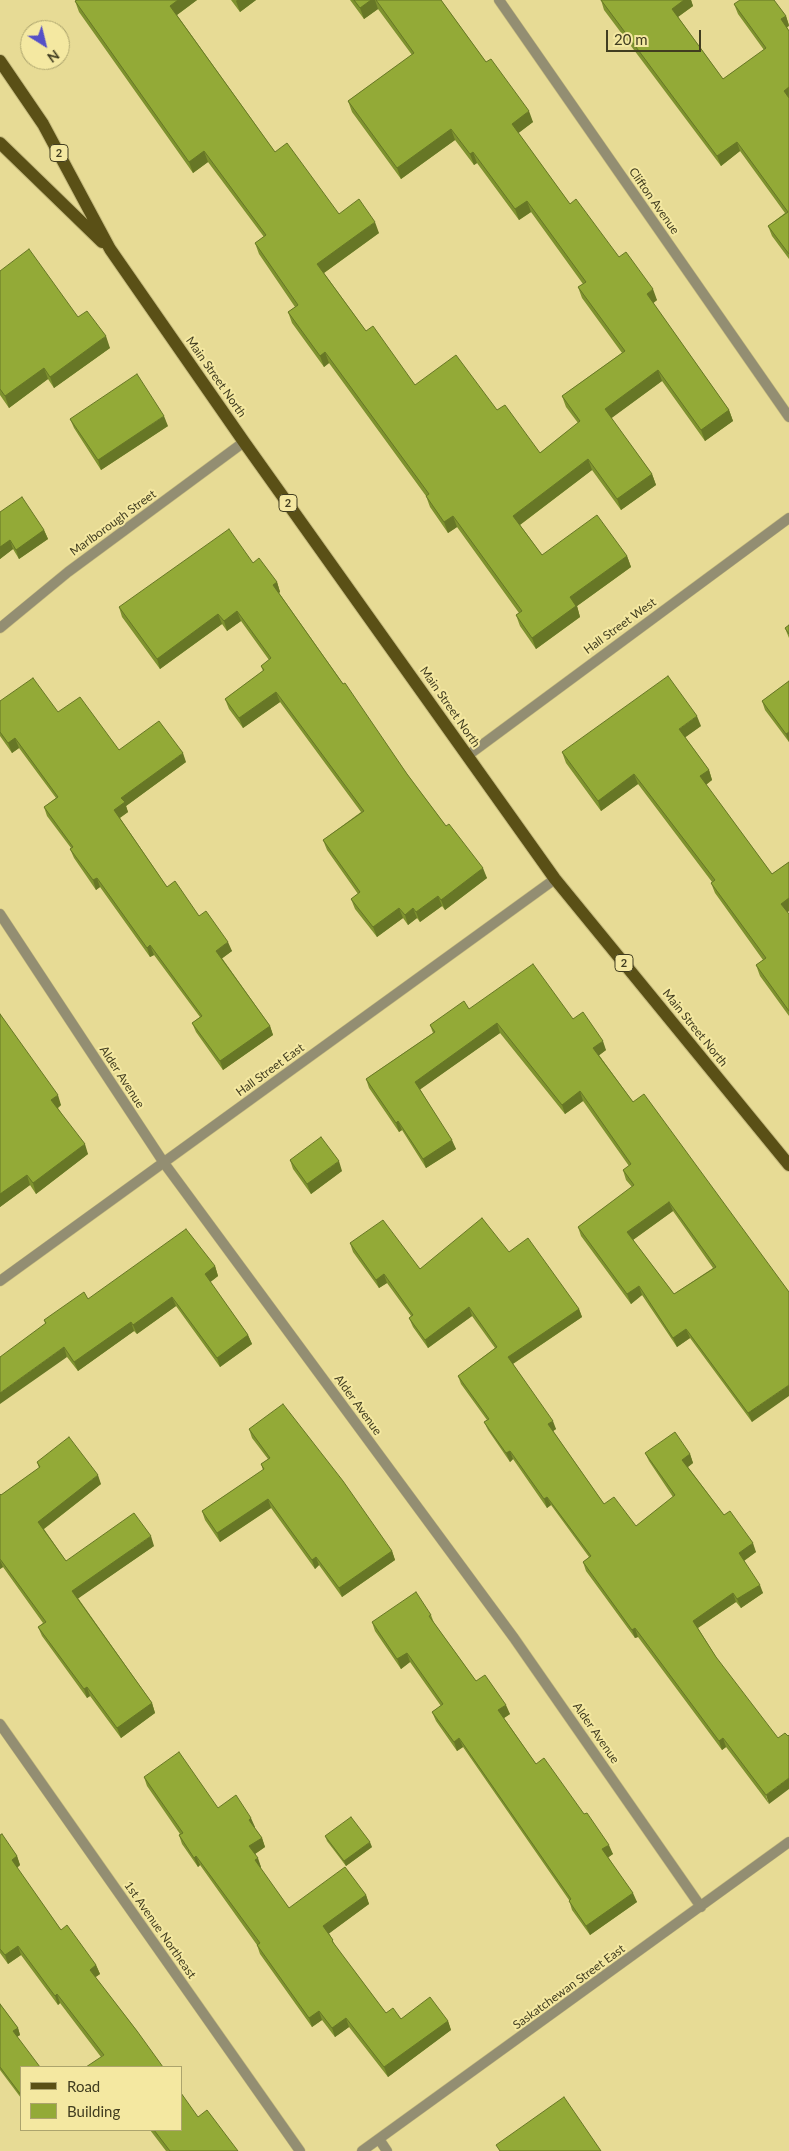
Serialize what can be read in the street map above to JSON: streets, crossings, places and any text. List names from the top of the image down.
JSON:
{
  "streets": {
    "main road": ["2", "Main Street North"],
    "street": [
      "Clifton Avenue",
      "Marlborough Street",
      "Hall Street West",
      "Hall Street East",
      "Alder Avenue",
      "1st Avenue Northeast",
      "Saskatchewan Street East"
    ]
  },
  "crossings": [
    ["Main Street North", "Marlborough Street"],
    ["Main Street North", "Hall Street West"],
    ["Main Street North", "Hall Street East"],
    ["Hall Street East", "Alder Avenue"],
    ["Alder Avenue", "Saskatchewan Street East"]
  ],
  "legend": ["Road", "Building"],
  "scale_bar": "20 m",
  "north": "bottom right"
}
